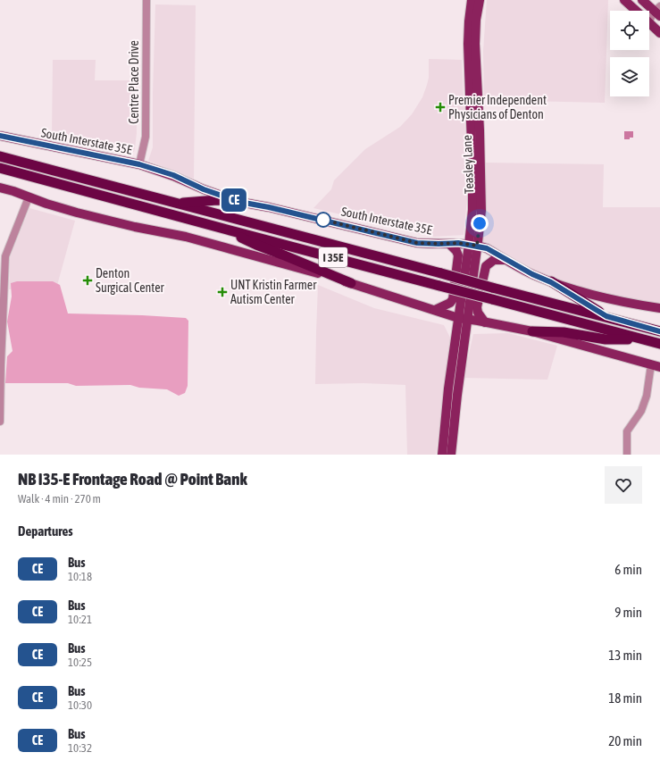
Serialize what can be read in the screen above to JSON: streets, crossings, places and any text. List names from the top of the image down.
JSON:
{
  "streets": {
    "highway": ["I 35E"],
    "main road": ["South Interstate 35E", "Teasley Lane"],
    "street": ["Centre Place Drive"]
  },
  "crossings": [
    ["Centre Place Drive", "South Interstate 35E"],
    ["South Interstate 35E", "Teasley Lane"]
  ],
  "places": {
    "health": ["Premier Independent Physicians of Denton", "Denton Surgical Center", "UNT Kristin Farmer Autism Center"]
  },
  "lines": ["bus line CE"],
  "page": {
    "on_map": "CE",
    "heading": [
      ["NB I35-E Frontage Road @ Point Bank", "Walk · 4 min · 270 m"],
      "Departures"
    ],
    "list": [
      {
        "mark": "CE",
        "name": "Bus",
        "note": "10:18",
        "value": "6 min"
      },
      {
        "mark": "CE",
        "name": "Bus",
        "note": "10:21",
        "value": "9 min"
      },
      {
        "mark": "CE",
        "name": "Bus",
        "note": "10:25",
        "value": "13 min"
      },
      {
        "mark": "CE",
        "name": "Bus",
        "note": "10:30",
        "value": "18 min"
      },
      {
        "mark": "CE",
        "name": "Bus",
        "note": "10:32",
        "value": "20 min"
      }
    ]
  }
}
